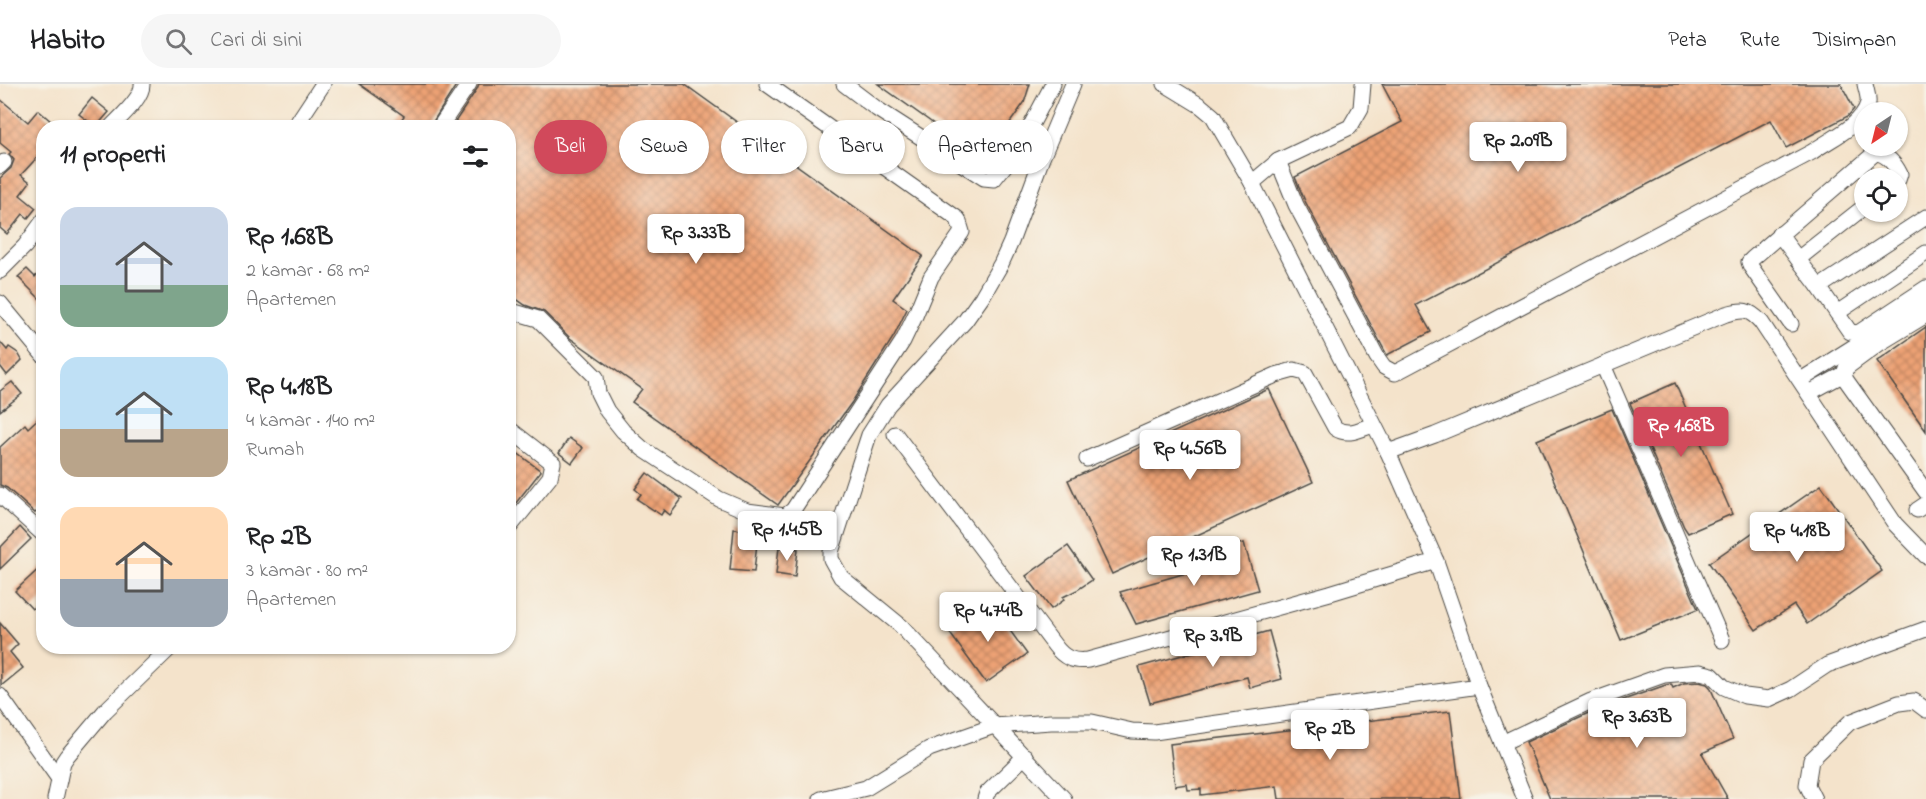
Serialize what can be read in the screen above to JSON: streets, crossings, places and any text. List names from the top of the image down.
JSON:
{
  "north": "bottom left",
  "page": {
    "header": "Habito",
    "search": "Cari di sini",
    "nav": ["Peta", "Rute", "Disimpan"],
    "chip": [
      "Beli",
      "Sewa",
      "Filter",
      "Baru",
      "Apartemen"
    ],
    "heading": "11 properti",
    "price": [
      "Rp 2.09B",
      "Rp 3.33B",
      "Rp 1.68B",
      "Rp 4.56B",
      "Rp 1.45B",
      "Rp 4.18B",
      "Rp 1.31B",
      "Rp 4.74B",
      "Rp 3.9B",
      "Rp 3.63B",
      "Rp 2B"
    ],
    "list": [
      {
        "name": "Rp 1.68B",
        "note": "2 kamar · 68 m² · Apartemen"
      },
      {
        "name": "Rp 4.18B",
        "note": "4 kamar · 140 m² · Rumah"
      },
      {
        "name": "Rp 2B",
        "note": "3 kamar · 80 m² · Apartemen"
      }
    ]
  }
}
